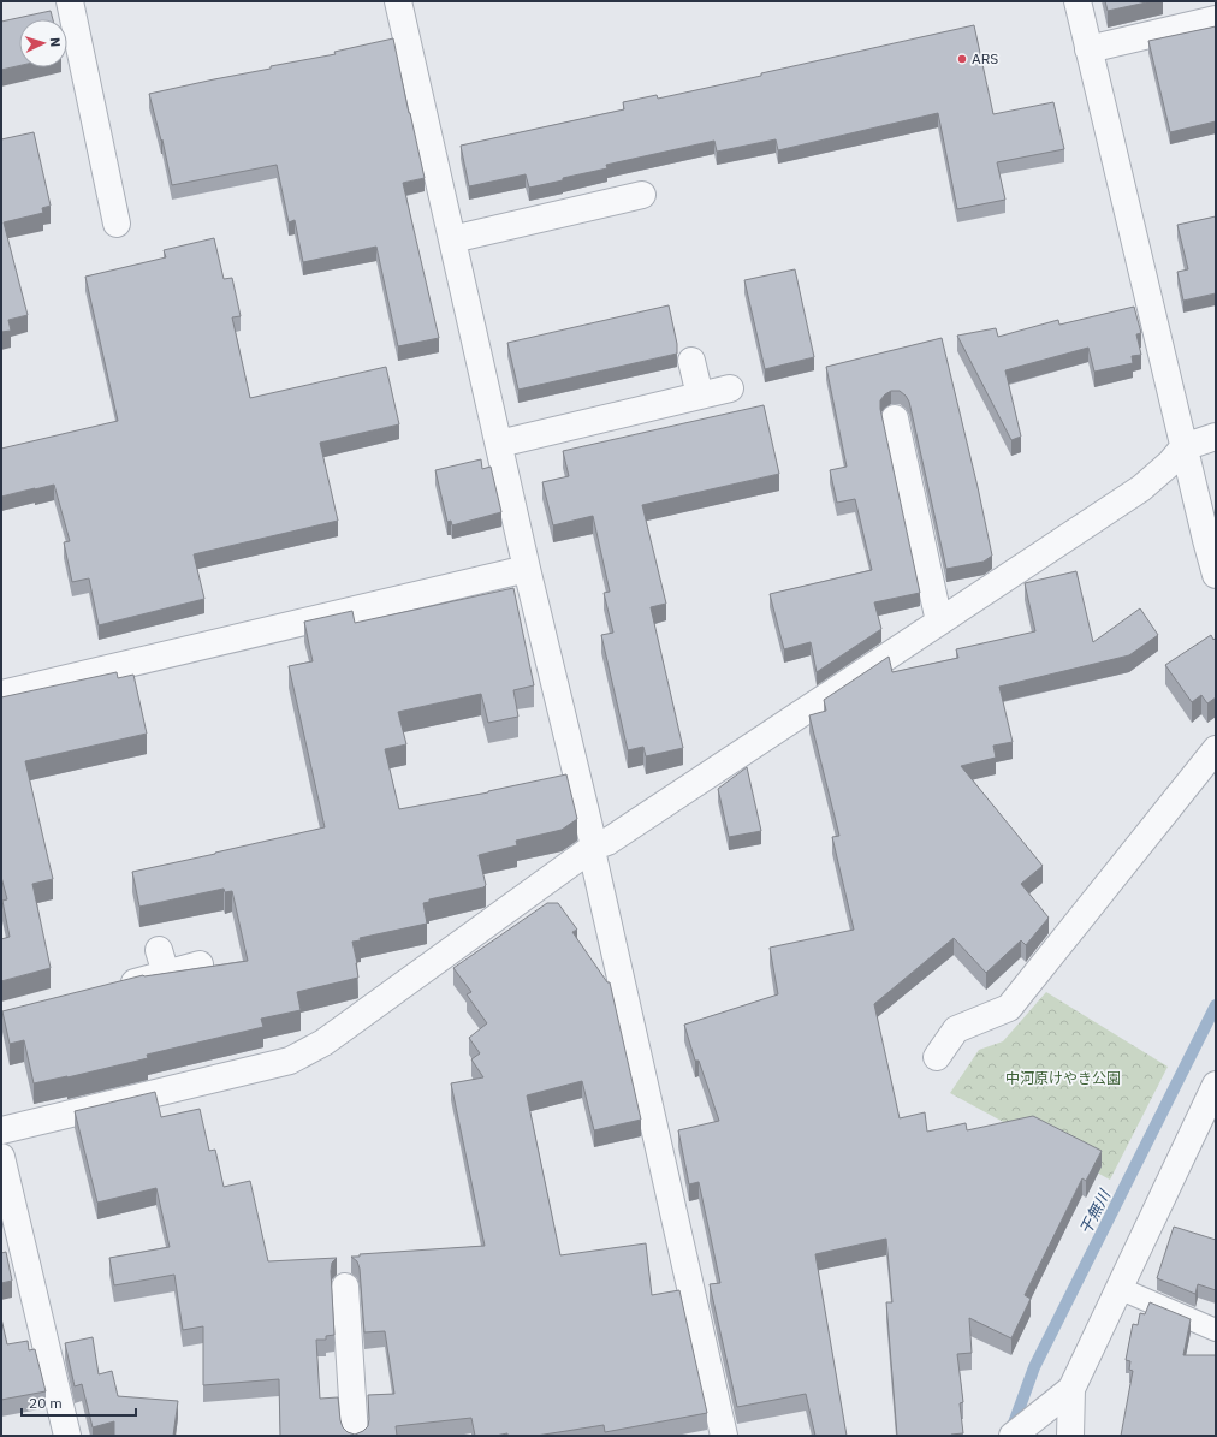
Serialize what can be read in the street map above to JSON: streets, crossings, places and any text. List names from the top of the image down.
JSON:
{
  "water": ["干無川"],
  "parks": ["中河原けやき公園"],
  "places": ["ARS"],
  "scale_bar": "20 m",
  "north": "right"
}
